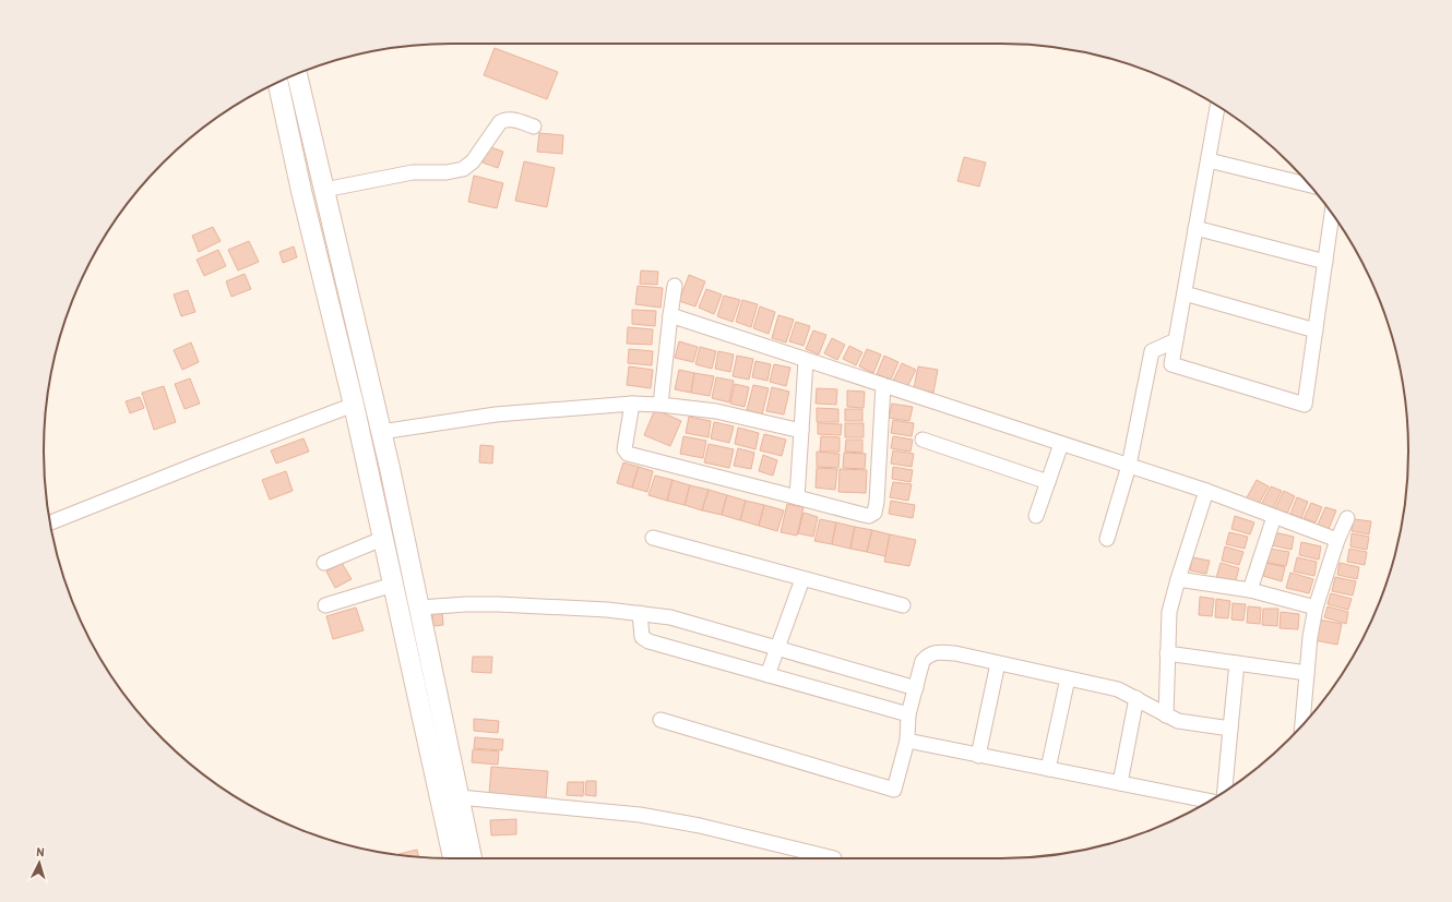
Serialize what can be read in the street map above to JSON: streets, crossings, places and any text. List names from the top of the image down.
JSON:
{
  "north": "top"
}
